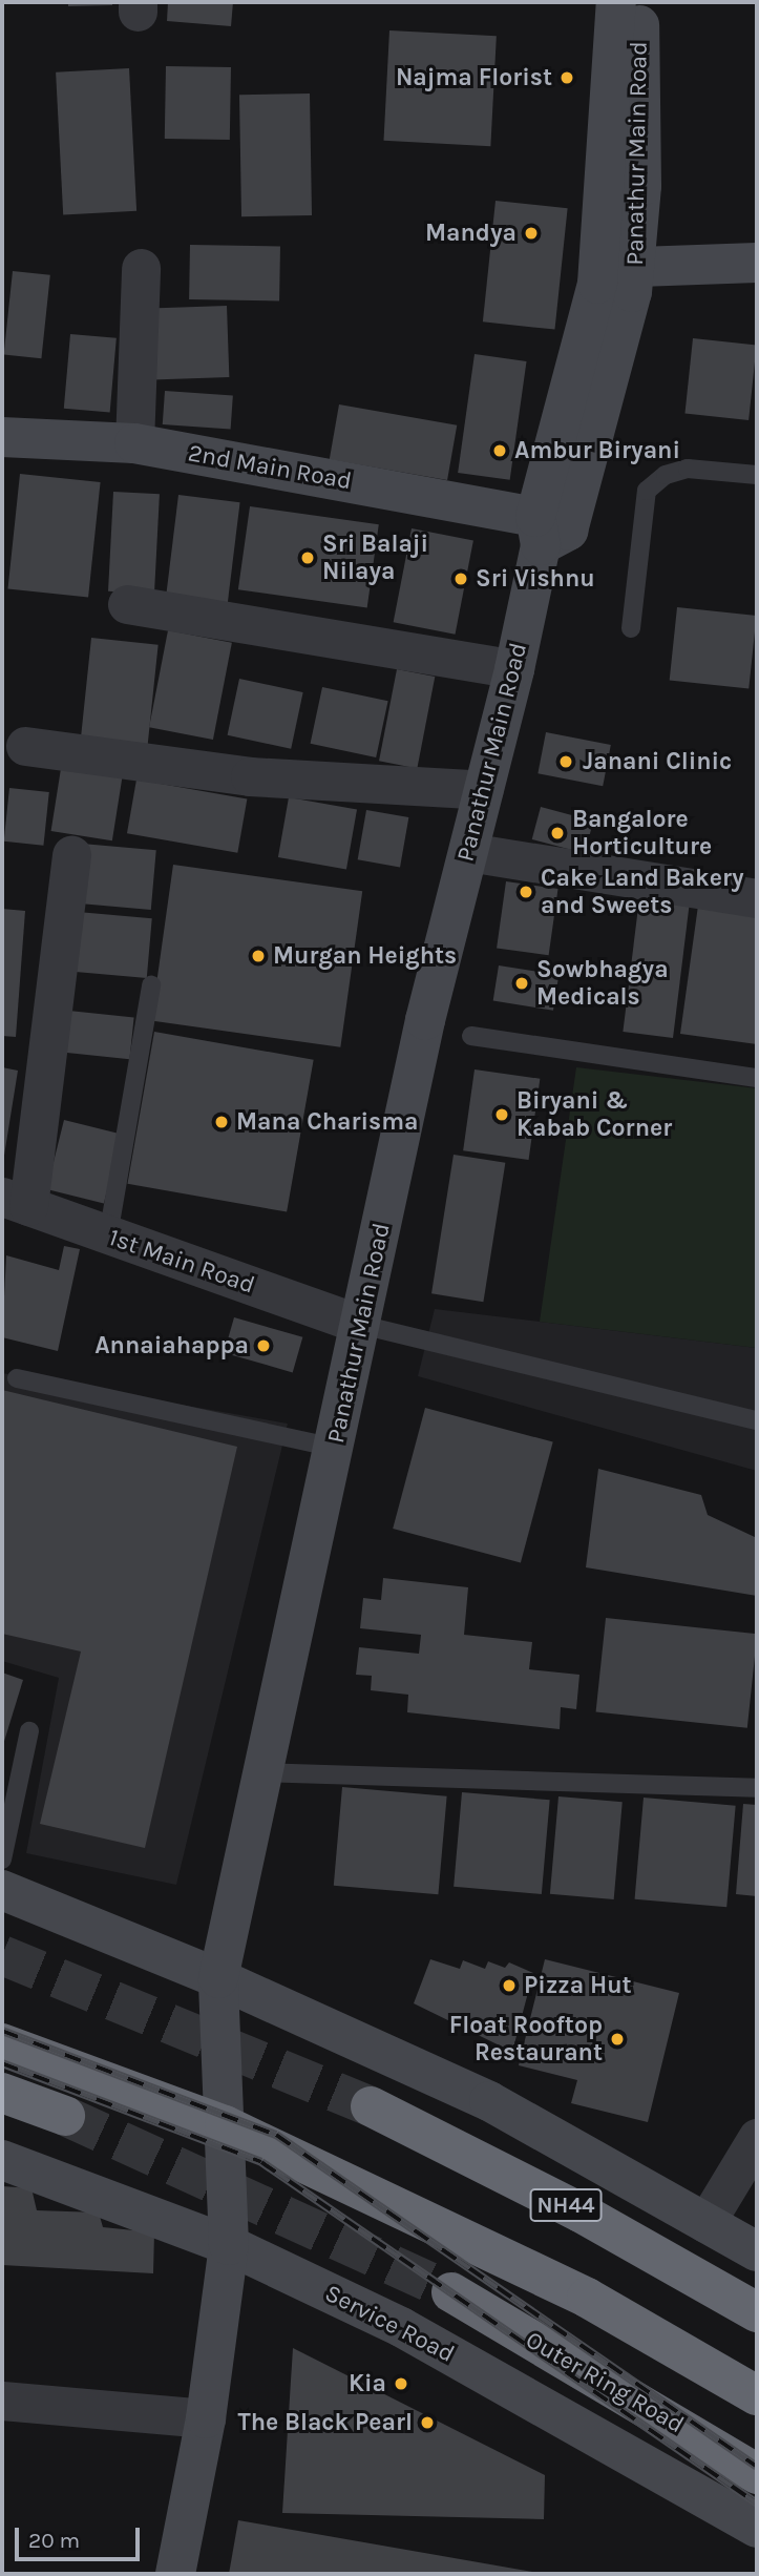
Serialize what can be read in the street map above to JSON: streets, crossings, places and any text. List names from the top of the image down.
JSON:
{
  "streets": {
    "highway": ["NH44", "Outer Ring Road"],
    "street": [
      "Panathur Main Road",
      "2nd Main Road",
      "1st Main Road",
      "Service Road"
    ]
  },
  "crossings": [
    ["Panathur Main Road", "2nd Main Road"],
    ["Panathur Main Road", "1st Main Road"],
    ["Panathur Main Road", "Service Road"]
  ],
  "places": [
    "Najma Florist",
    "Mandya",
    "Ambur Biryani",
    "Sri Balaji Nilaya",
    "Sri Vishnu",
    "Janani Clinic",
    "Bangalore Horticulture",
    "Cake Land Bakery and Sweets",
    "Murgan Heights",
    "Sowbhagya Medicals",
    "Biryani & Kabab Corner",
    "Mana Charisma",
    "Annaiahappa",
    "Pizza Hut",
    "Float Rooftop Restaurant",
    "Kia",
    "The Black Pearl"
  ],
  "scale_bar": "20 m"
}
